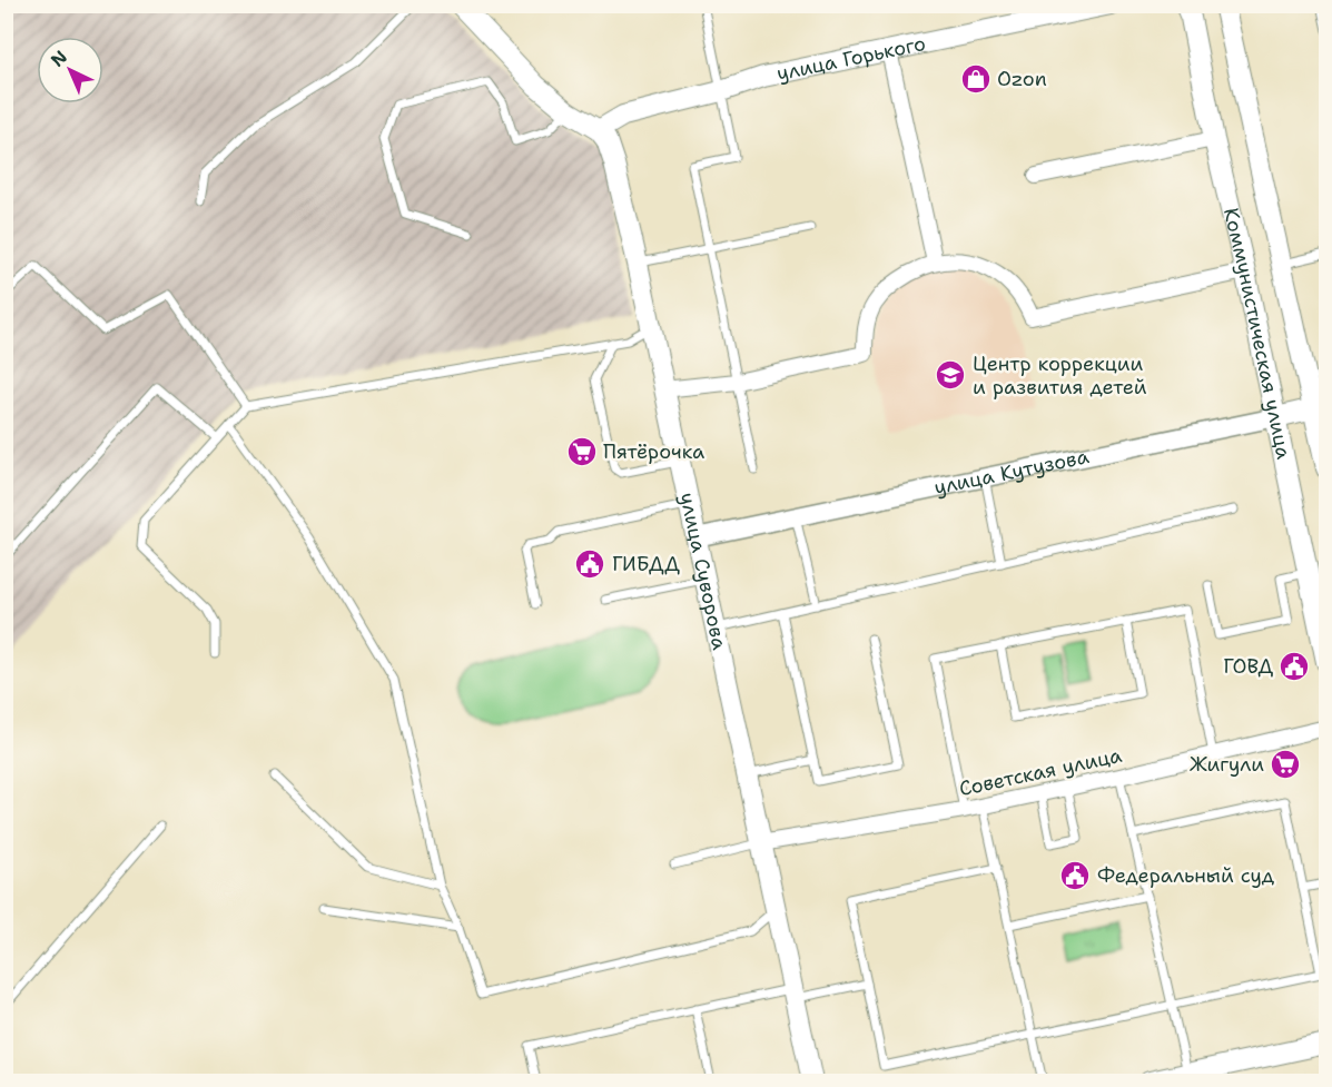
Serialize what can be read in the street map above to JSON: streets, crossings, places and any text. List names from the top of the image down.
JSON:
{
  "streets": {
    "main road": [
      "улица Горького",
      "Коммунистическая улица",
      "улица Кутузова",
      "улица Суворова"
    ],
    "street": ["Советская улица"]
  },
  "crossings": [
    ["улица Горького", "улица Суворова"],
    ["Коммунистическая улица", "улица Кутузова"],
    ["улица Кутузова", "улица Суворова"],
    ["улица Суворова", "Советская улица"]
  ],
  "places": {
    "shop": ["Ozon"],
    "school or university": ["Центр коррекции и развития детей"],
    "supermarket": ["Пятёрочка", "Жигули"],
    "public building": ["ГИБДД", "ГОВД", "Федеральный суд"]
  },
  "north": "top left"
}
